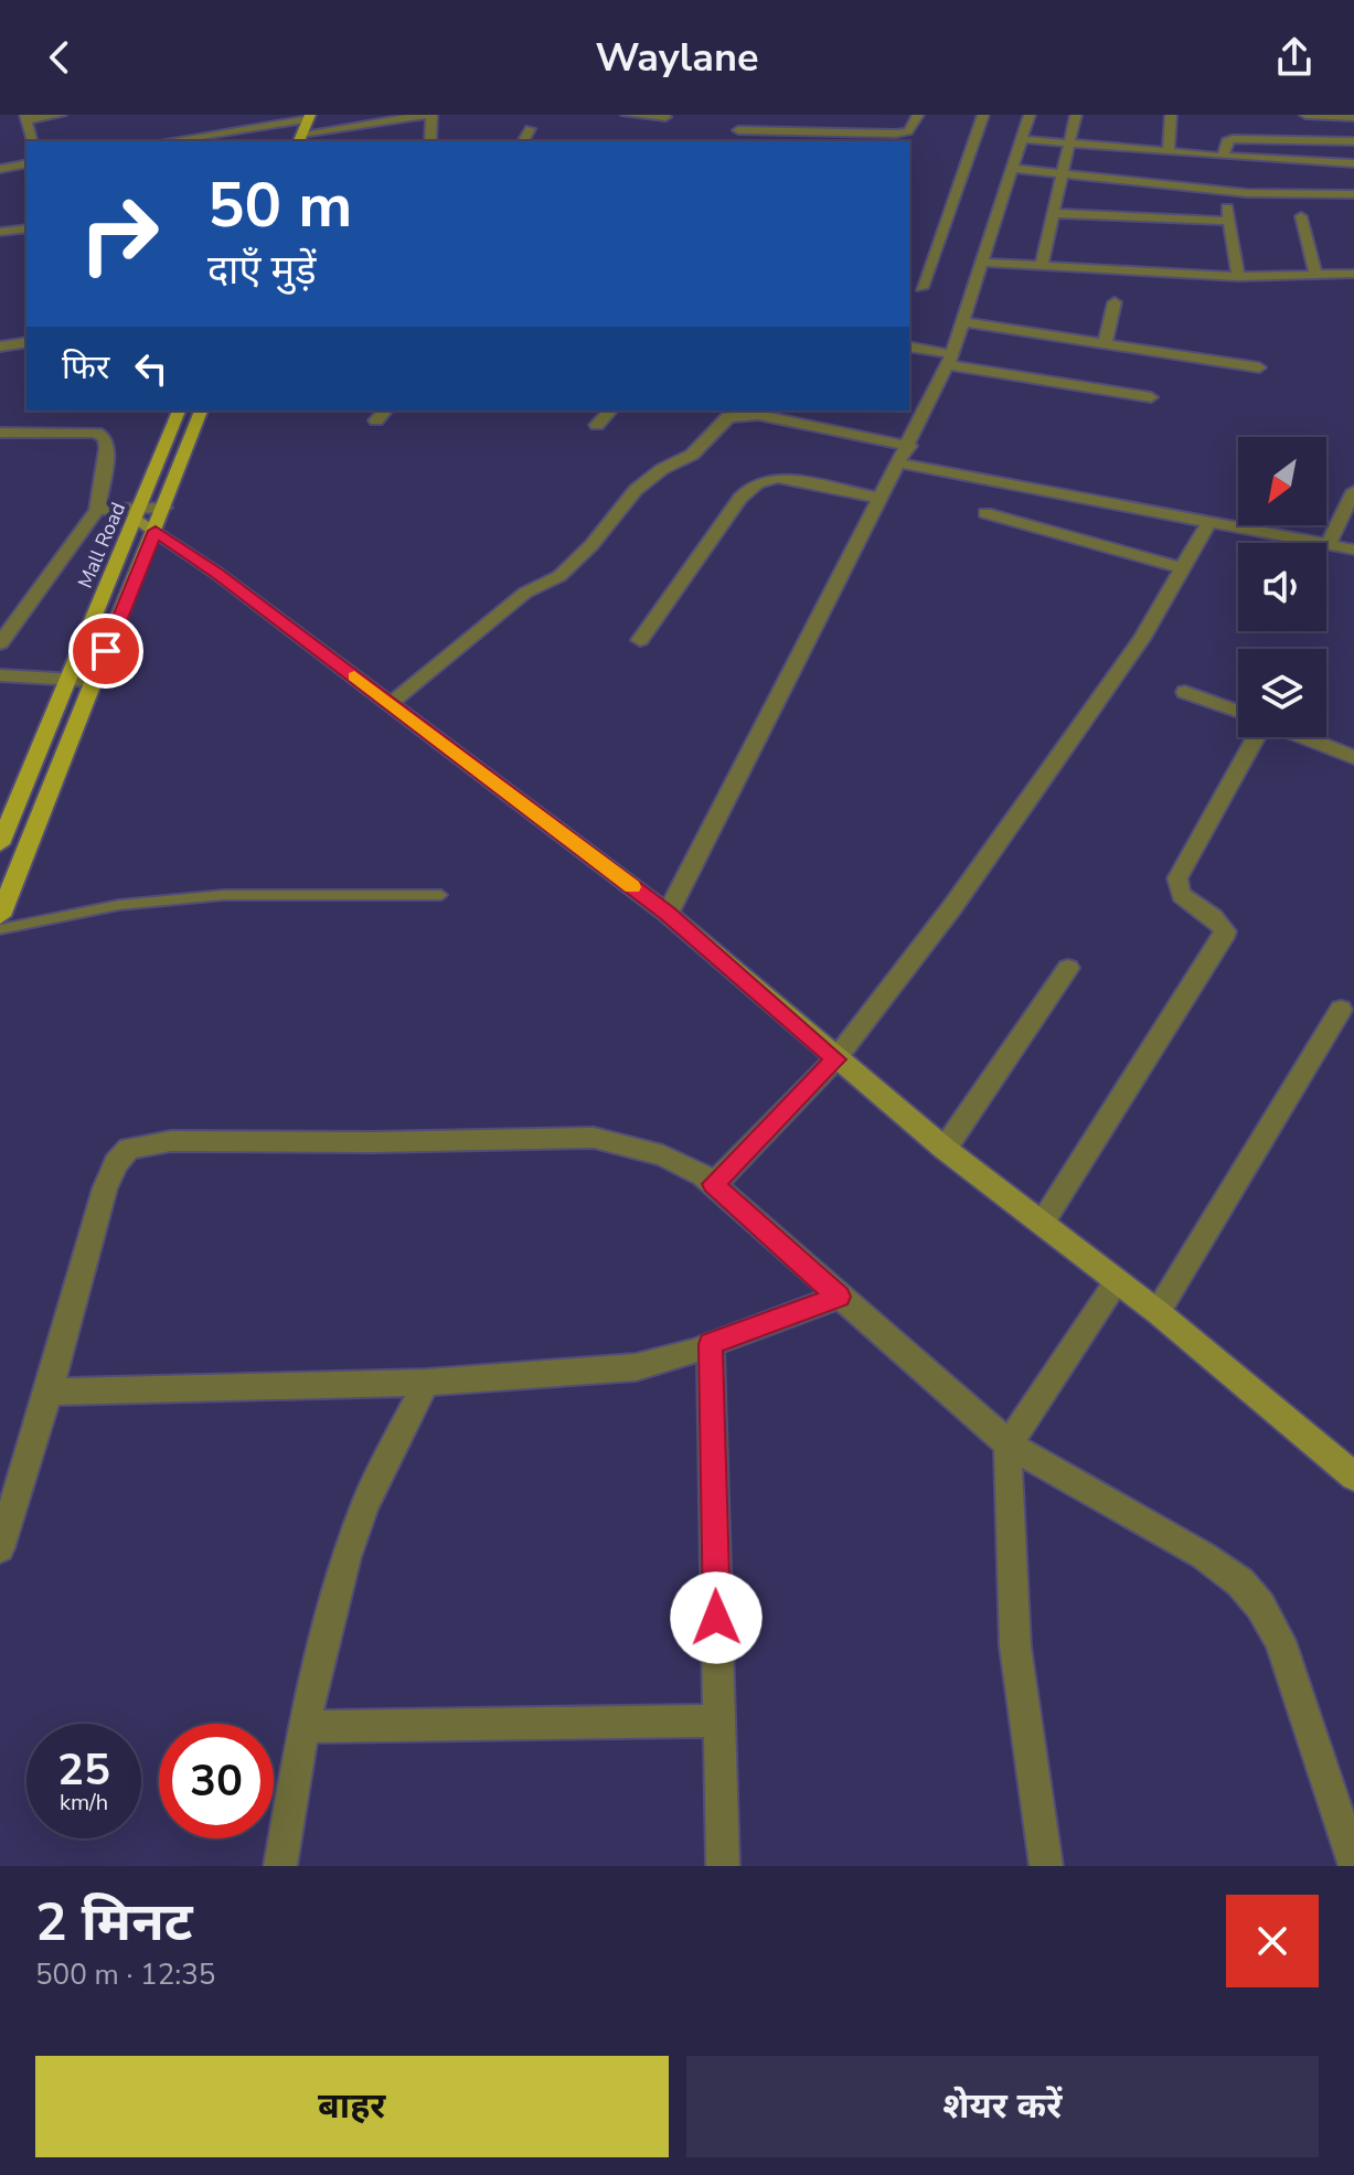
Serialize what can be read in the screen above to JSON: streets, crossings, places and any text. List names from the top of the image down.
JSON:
{
  "streets": {
    "main road": ["Mall Road"]
  },
  "north": "bottom left",
  "page": {
    "header": "Waylane",
    "turn": ["50 m", "दाएँ मुड़ें"],
    "then": "फिर",
    "speed": "25 km/h",
    "limit": "30",
    "heading": ["2 मिनट", "500 m · 12:35"],
    "buttons": ["बाहर", "शेयर करें"]
  }
}
